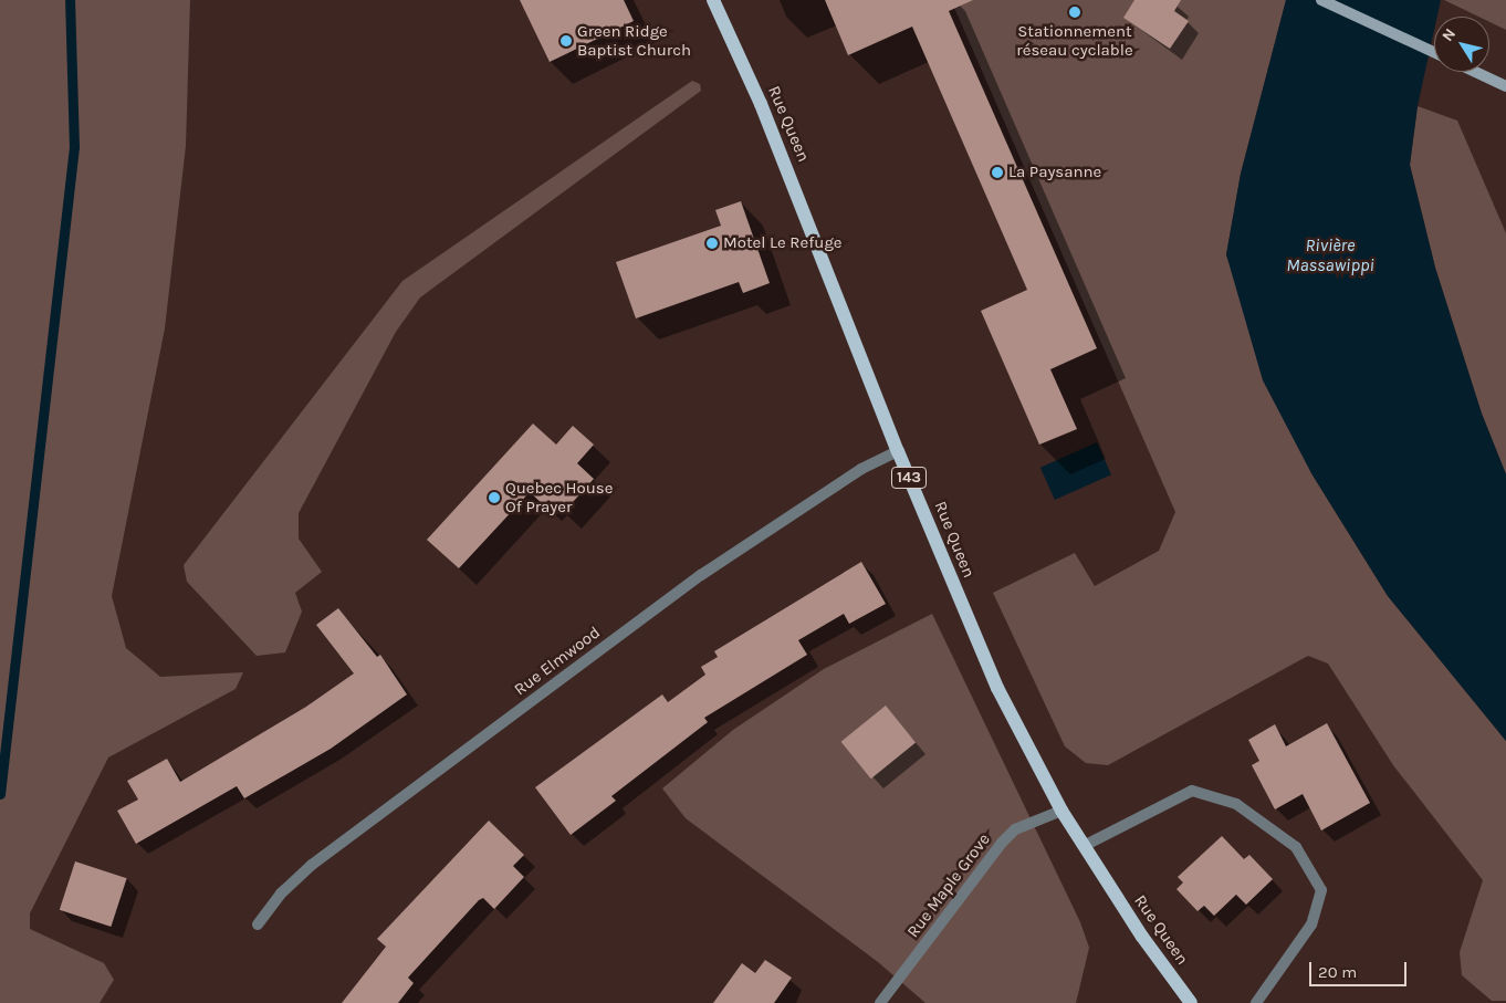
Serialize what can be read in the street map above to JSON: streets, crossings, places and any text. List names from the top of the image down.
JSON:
{
  "streets": {
    "main road": ["Rue Queen", "143"],
    "street": ["Rue Elmwood", "Rue Maple Grove"]
  },
  "crossings": [
    ["Rue Queen", "Rue Elmwood"],
    ["Rue Queen", "Rue Maple Grove"]
  ],
  "water": ["Rivière Massawippi"],
  "places": [
    "Stationnement réseau cyclable",
    "Green Ridge Baptist Church",
    "La Paysanne",
    "Motel Le Refuge",
    "Quebec House Of Prayer"
  ],
  "scale_bar": "20 m",
  "north": "top left"
}
